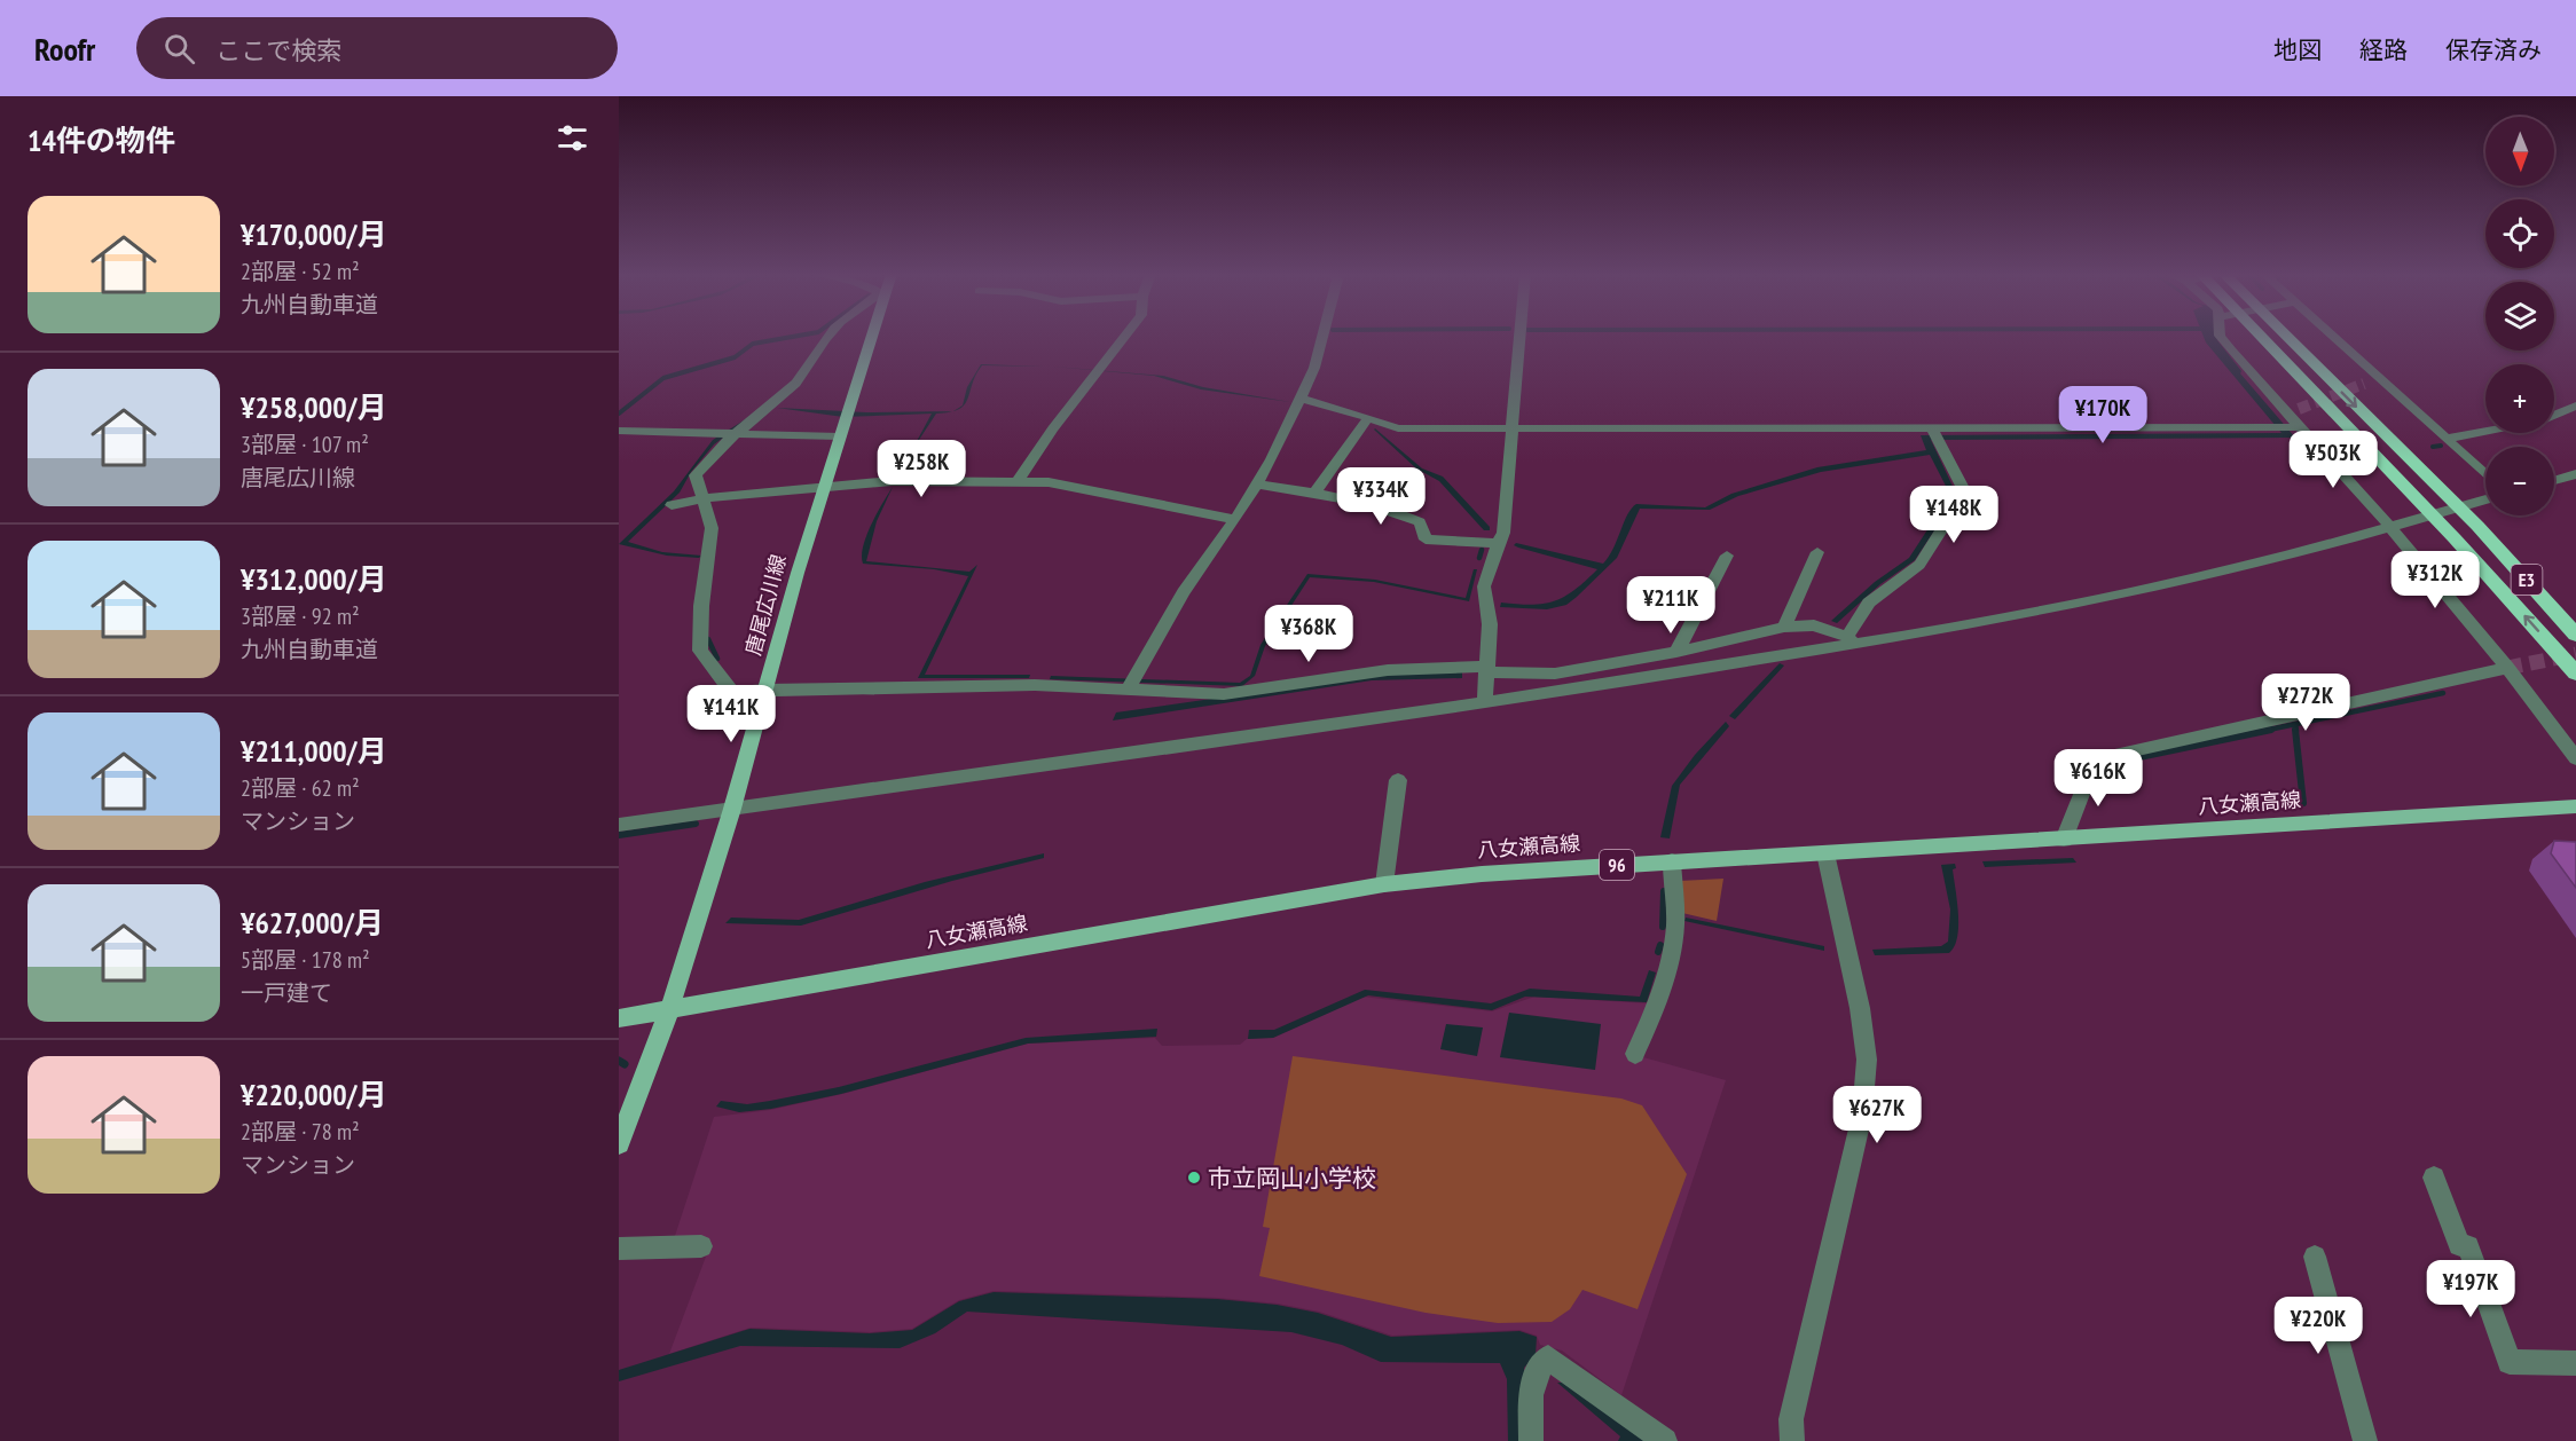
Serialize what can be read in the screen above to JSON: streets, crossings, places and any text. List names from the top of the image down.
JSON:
{
  "streets": {
    "highway": ["E3"],
    "main road": ["唐尾広川線", "八女瀬高線", "96"]
  },
  "crossings": [
    ["唐尾広川線", "八女瀬高線"]
  ],
  "places": ["市立岡山小学校"],
  "north": "bottom",
  "page": {
    "header": "Roofr",
    "search": "ここで検索",
    "nav": ["地図", "経路", "保存済み"],
    "heading": "14件の物件",
    "map_buttons": ["+", "−"],
    "list": [
      {
        "name": "¥170,000/月",
        "note": "2部屋 · 52 m² · 九州自動車道"
      },
      {
        "name": "¥258,000/月",
        "note": "3部屋 · 107 m² · 唐尾広川線"
      },
      {
        "name": "¥312,000/月",
        "note": "3部屋 · 92 m² · 九州自動車道"
      },
      {
        "name": "¥211,000/月",
        "note": "2部屋 · 62 m² · マンション"
      },
      {
        "name": "¥627,000/月",
        "note": "5部屋 · 178 m² · 一戸建て"
      },
      {
        "name": "¥220,000/月",
        "note": "2部屋 · 78 m² · マンション"
      }
    ],
    "price": [
      "¥170K",
      "¥503K",
      "¥258K",
      "¥334K",
      "¥148K",
      "¥312K",
      "¥211K",
      "¥368K",
      "¥272K",
      "¥141K",
      "¥616K",
      "¥627K",
      "¥197K",
      "¥220K"
    ]
  }
}
